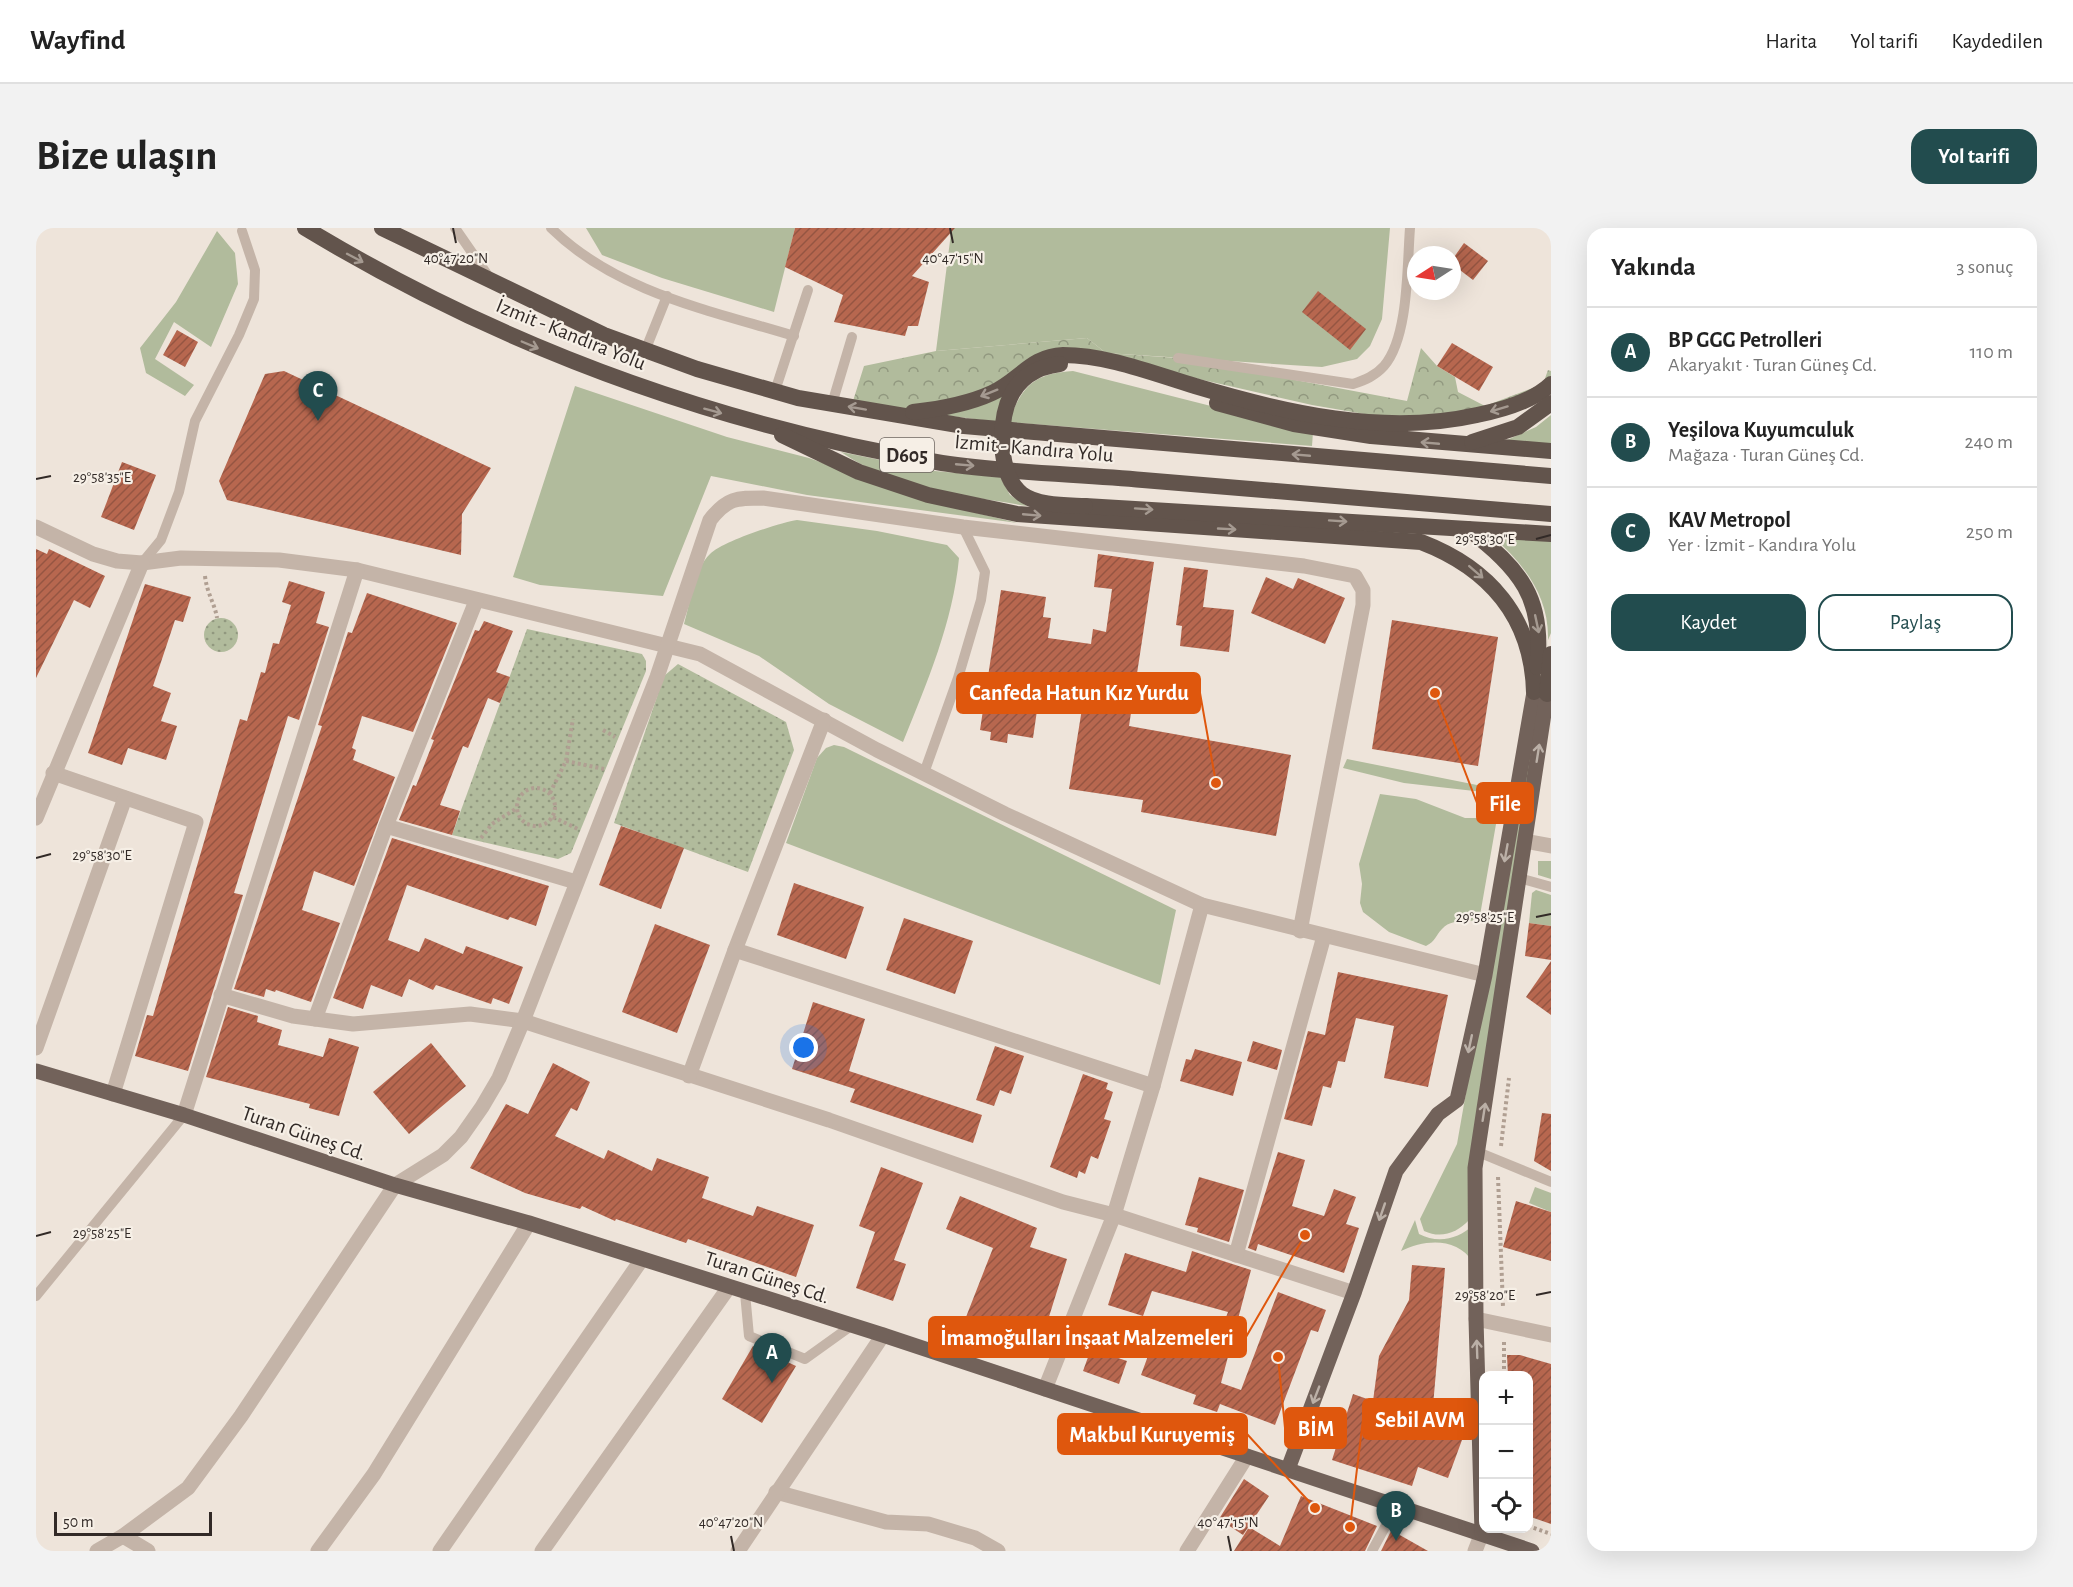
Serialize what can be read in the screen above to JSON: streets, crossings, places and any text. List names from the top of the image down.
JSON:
{
  "streets": {
    "highway": ["İzmit - Kandıra Yolu", "D605"],
    "main road": ["Turan Güneş Cd."]
  },
  "places": [
    "File",
    "Canfeda Hatun Kız Yurdu",
    "İmamoğulları İnşaat Malzemeleri",
    "BİM",
    "Makbul Kuruyemiş",
    "Sebil AVM"
  ],
  "scale_bar": "50 m",
  "north": "left",
  "page": {
    "header": "Wayfind",
    "nav": ["Harita", "Yol tarifi", "Kaydedilen"],
    "buttons": [
      "Yol tarifi",
      ["Kaydet", "Paylaş"]
    ],
    "title": "Bize ulaşın",
    "heading": ["Yakında", "3 sonuç"],
    "list": [
      {
        "mark": "A",
        "name": "BP GGG Petrolleri",
        "note": "Akaryakıt · Turan Güneş Cd.",
        "value": "110 m"
      },
      {
        "mark": "B",
        "name": "Yeşilova Kuyumculuk",
        "note": "Mağaza · Turan Güneş Cd.",
        "value": "240 m"
      },
      {
        "mark": "C",
        "name": "KAV Metropol",
        "note": "Yer · İzmit - Kandıra Yolu",
        "value": "250 m"
      }
    ],
    "pins": ["C", "A", "B"],
    "map_buttons": ["+", "−"],
    "scale": "50 m"
  },
  "coordinates": [
    "40°47'20\"N",
    "40°47'15\"N",
    "29°58'35\"E",
    "29°58'30\"E",
    "29°58'25\"E",
    "29°58'20\"E"
  ]
}
